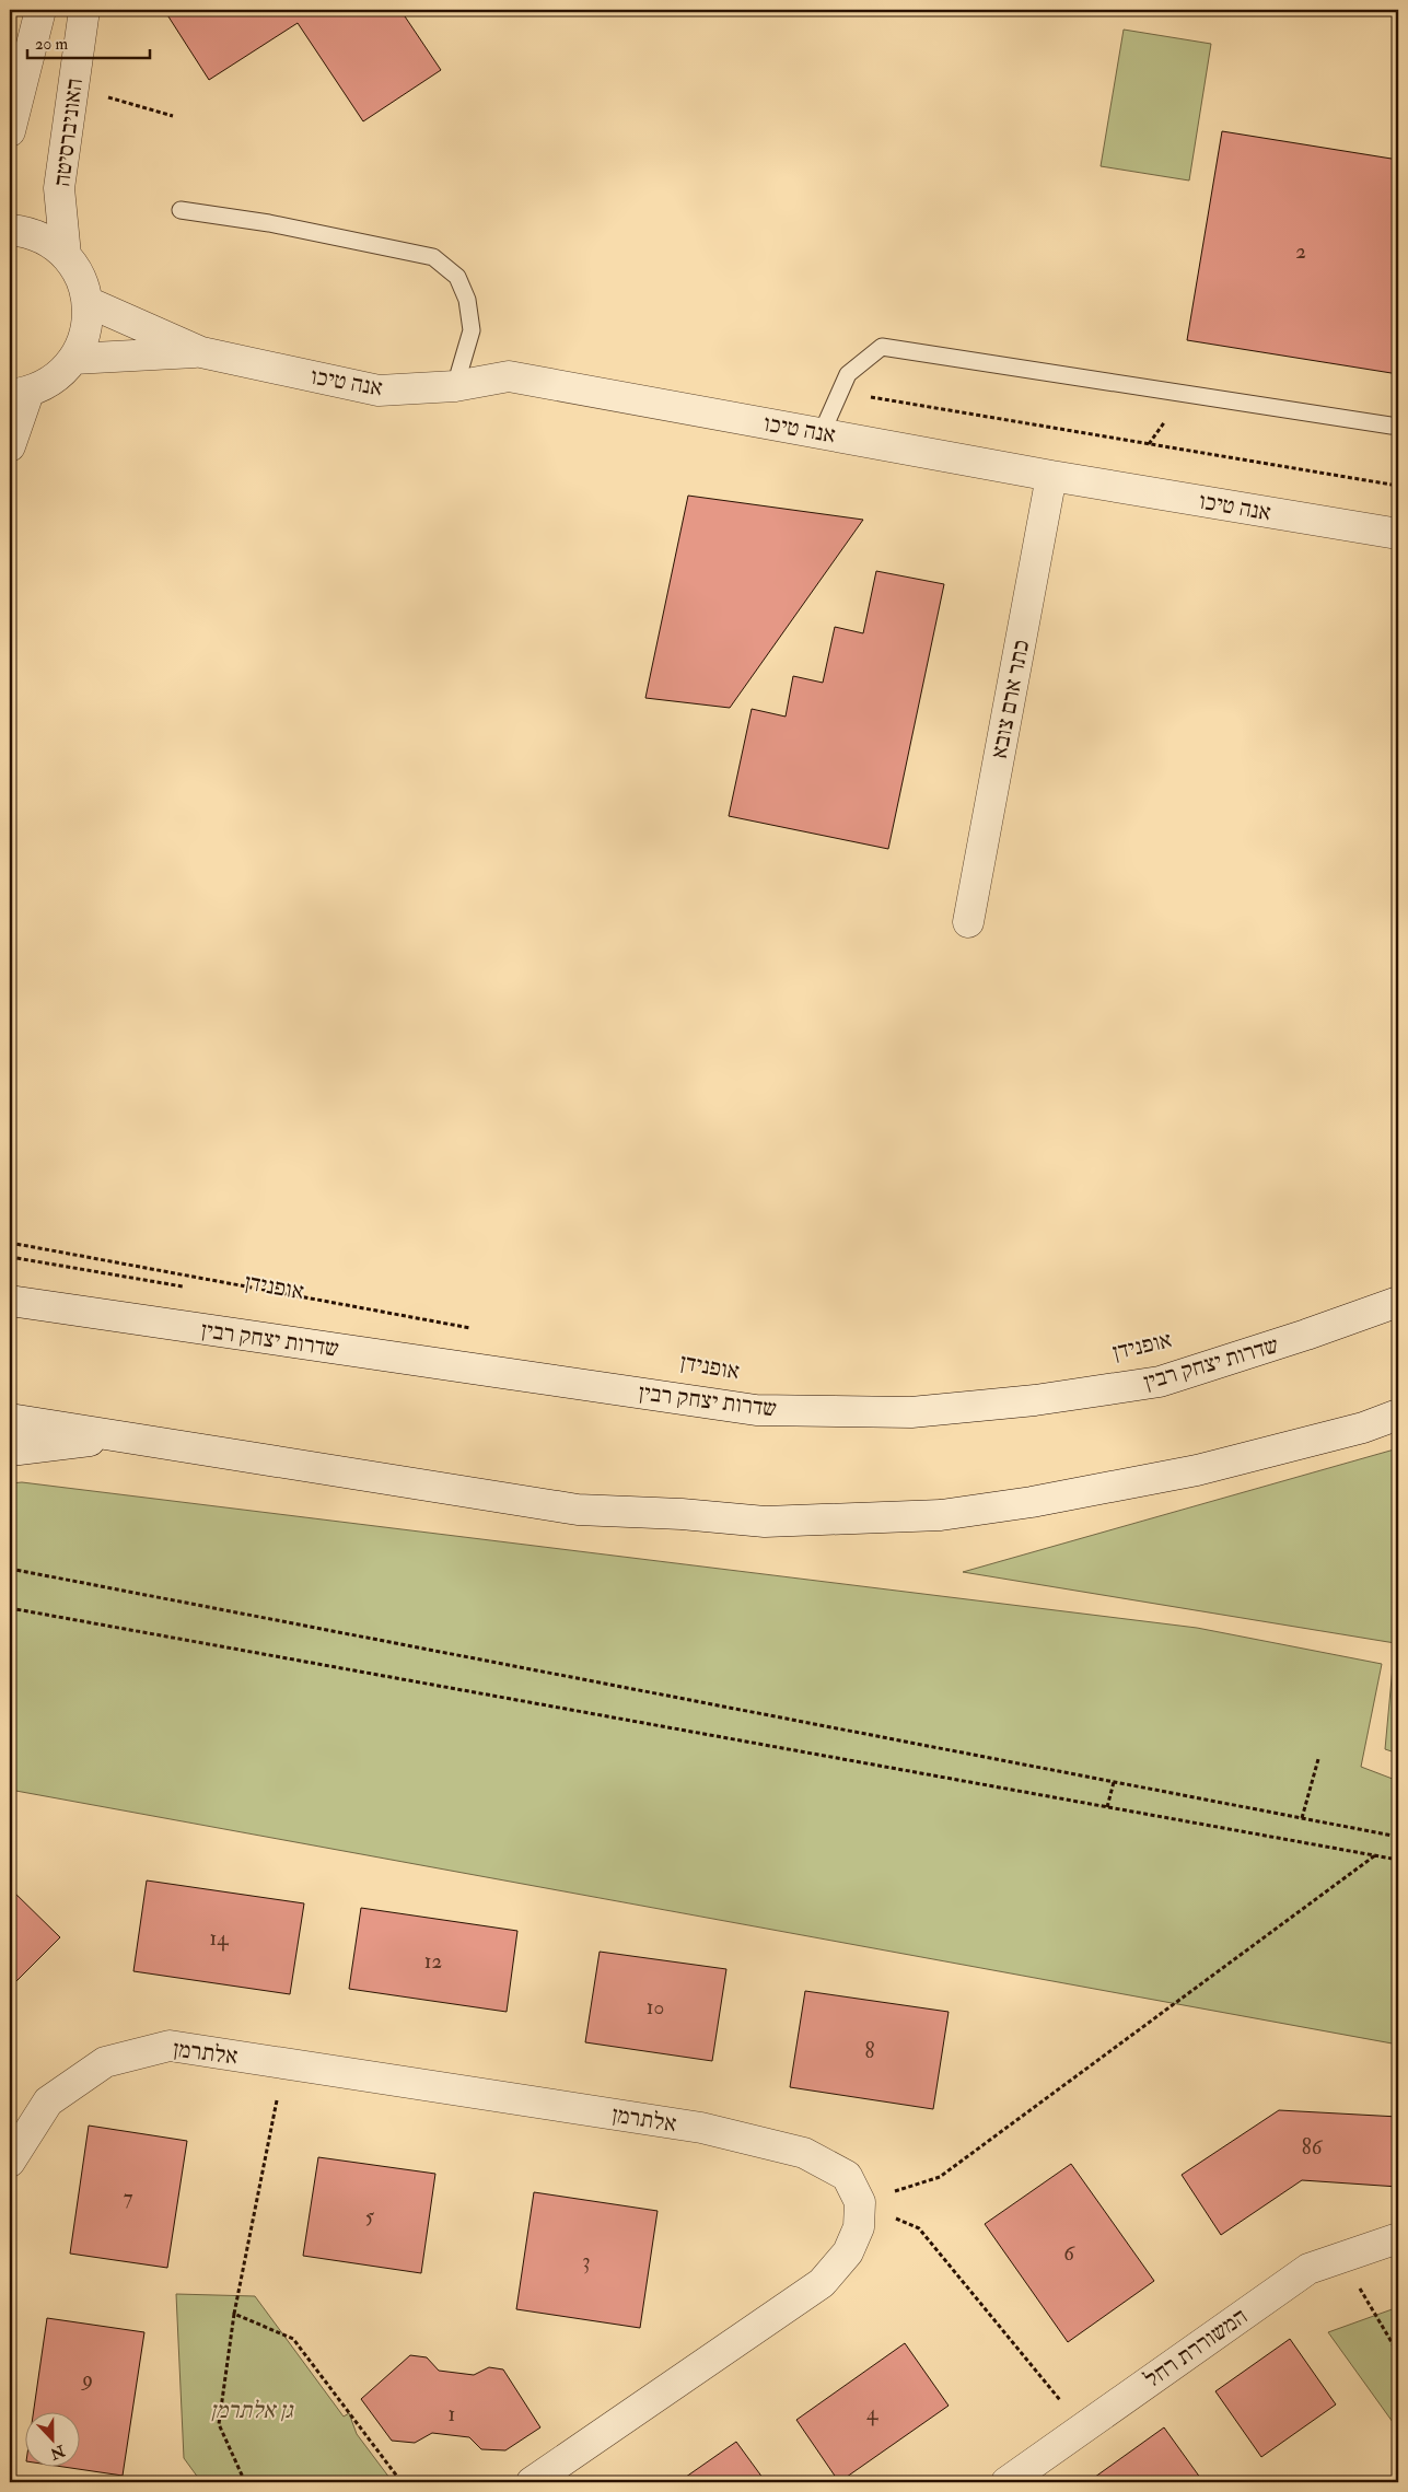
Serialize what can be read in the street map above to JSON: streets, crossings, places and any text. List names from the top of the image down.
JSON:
{
  "streets": {
    "street": [
      "האוניברסיטה",
      "אנה טיכו",
      "כתר ארם צובא",
      "שדרות יצחק רבין",
      "אלתרמן",
      "המשוררת רחל"
    ]
  },
  "crossings": [
    ["אנה טיכו", "כתר ארם צובא"]
  ],
  "parks": ["גן אלתרמן"],
  "house_numbers": [
    "2",
    "14",
    "12",
    "10",
    "8",
    "86",
    "7",
    "5",
    "6",
    "3",
    "9",
    "4",
    "1"
  ],
  "scale_bar": "20 m",
  "north": "bottom"
}
